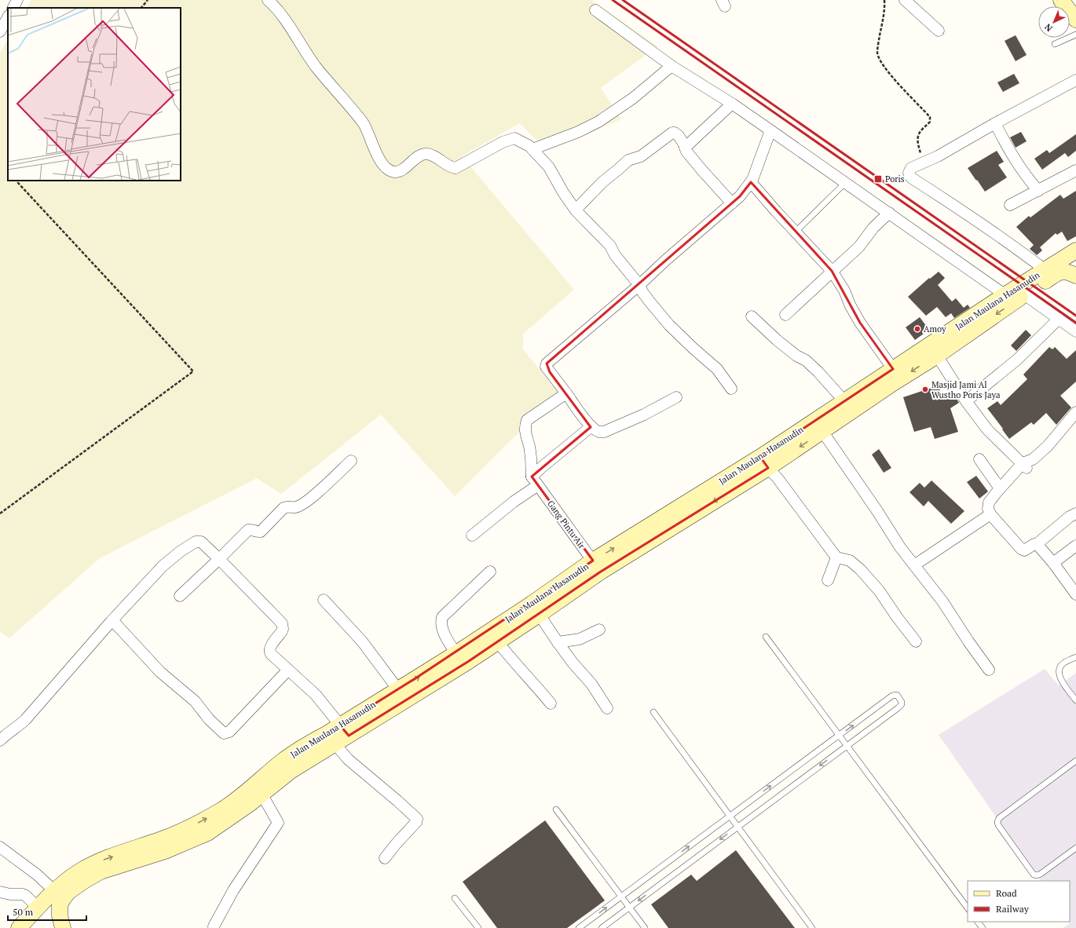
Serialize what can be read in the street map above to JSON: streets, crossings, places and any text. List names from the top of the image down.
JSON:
{
  "streets": {
    "street": ["Jalan Maulana Hasanudin", "Gang Pintu Air"]
  },
  "crossings": [
    ["Jalan Maulana Hasanudin", "Gang Pintu Air"]
  ],
  "places": {
    "transit": ["Poris"],
    "other": ["Amoy", "Masjid Jami Al Wustho Poris Jaya"]
  },
  "legend": ["Road", "Railway"],
  "scale_bar": "50 m",
  "north": "bottom left"
}
